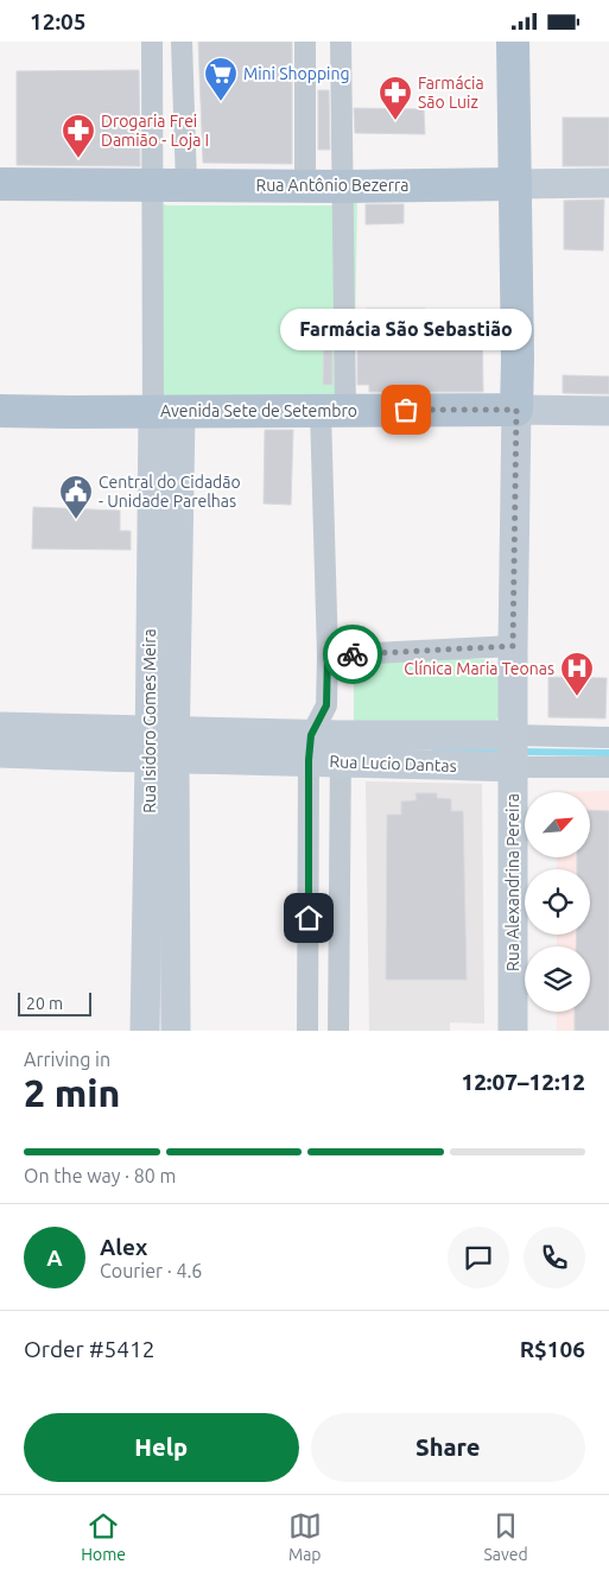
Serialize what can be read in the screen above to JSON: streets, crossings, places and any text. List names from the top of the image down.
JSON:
{
  "streets": {
    "main road": ["Rua Antônio Bezerra", "Avenida Sete de Setembro"],
    "street": ["Rua Isidoro Gomes Meira", "Rua Lucio Dantas", "Rua Alexandrina Pereira"]
  },
  "crossings": [
    ["Avenida Sete de Setembro", "Rua Isidoro Gomes Meira"],
    ["Avenida Sete de Setembro", "Rua Alexandrina Pereira"],
    ["Rua Isidoro Gomes Meira", "Rua Lucio Dantas"],
    ["Rua Lucio Dantas", "Rua Alexandrina Pereira"]
  ],
  "places": {
    "supermarket": ["Mini Shopping"],
    "pharmacy": ["Farmácia São Luiz", "Drogaria Frei Damião - Loja I"],
    "other": ["Farmácia São Sebastião"],
    "public building": ["Central do Cidadão - Unidade Parelhas"],
    "hospital": ["Clínica Maria Teonas"]
  },
  "scale_bar": "20 m",
  "north": "top right",
  "page": {
    "status": "12:05",
    "bubble": "Farmácia São Sebastião",
    "scale": "20 m",
    "heading": ["2 min", "Arriving in", "12:07–12:12"],
    "panel": [
      "Alex",
      "Courier · 4.6",
      "Order #5412",
      "R$106"
    ],
    "bar": "On the way · 80 m",
    "round": "A",
    "buttons": ["Help", "Share"],
    "tabs": ["Home", "Map", "Saved"]
  }
}
